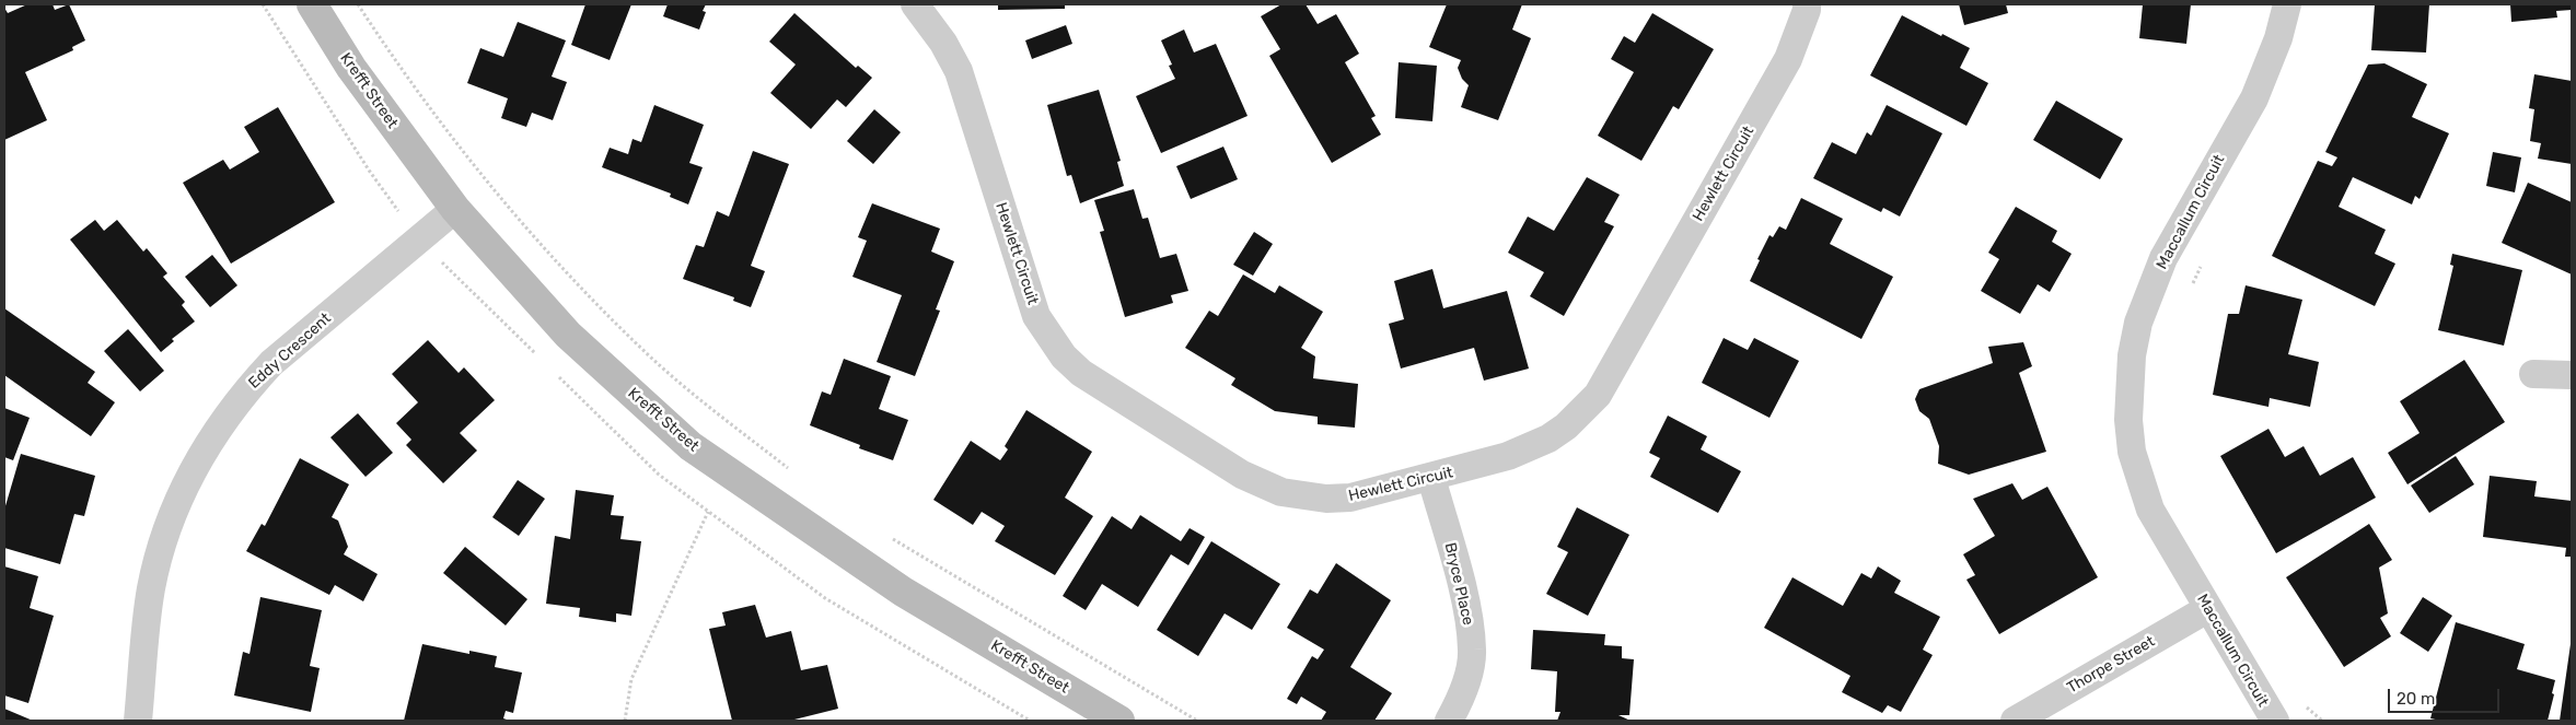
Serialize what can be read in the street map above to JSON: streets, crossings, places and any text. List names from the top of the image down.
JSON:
{
  "streets": {
    "street": [
      "Krefft Street",
      "Hewlett Circuit",
      "Maccallum Circuit",
      "Eddy Crescent",
      "Bryce Place",
      "Thorpe Street"
    ]
  },
  "crossings": [
    ["Krefft Street", "Eddy Crescent"],
    ["Hewlett Circuit", "Bryce Place"],
    ["Maccallum Circuit", "Thorpe Street"]
  ],
  "scale_bar": "20 m"
}
